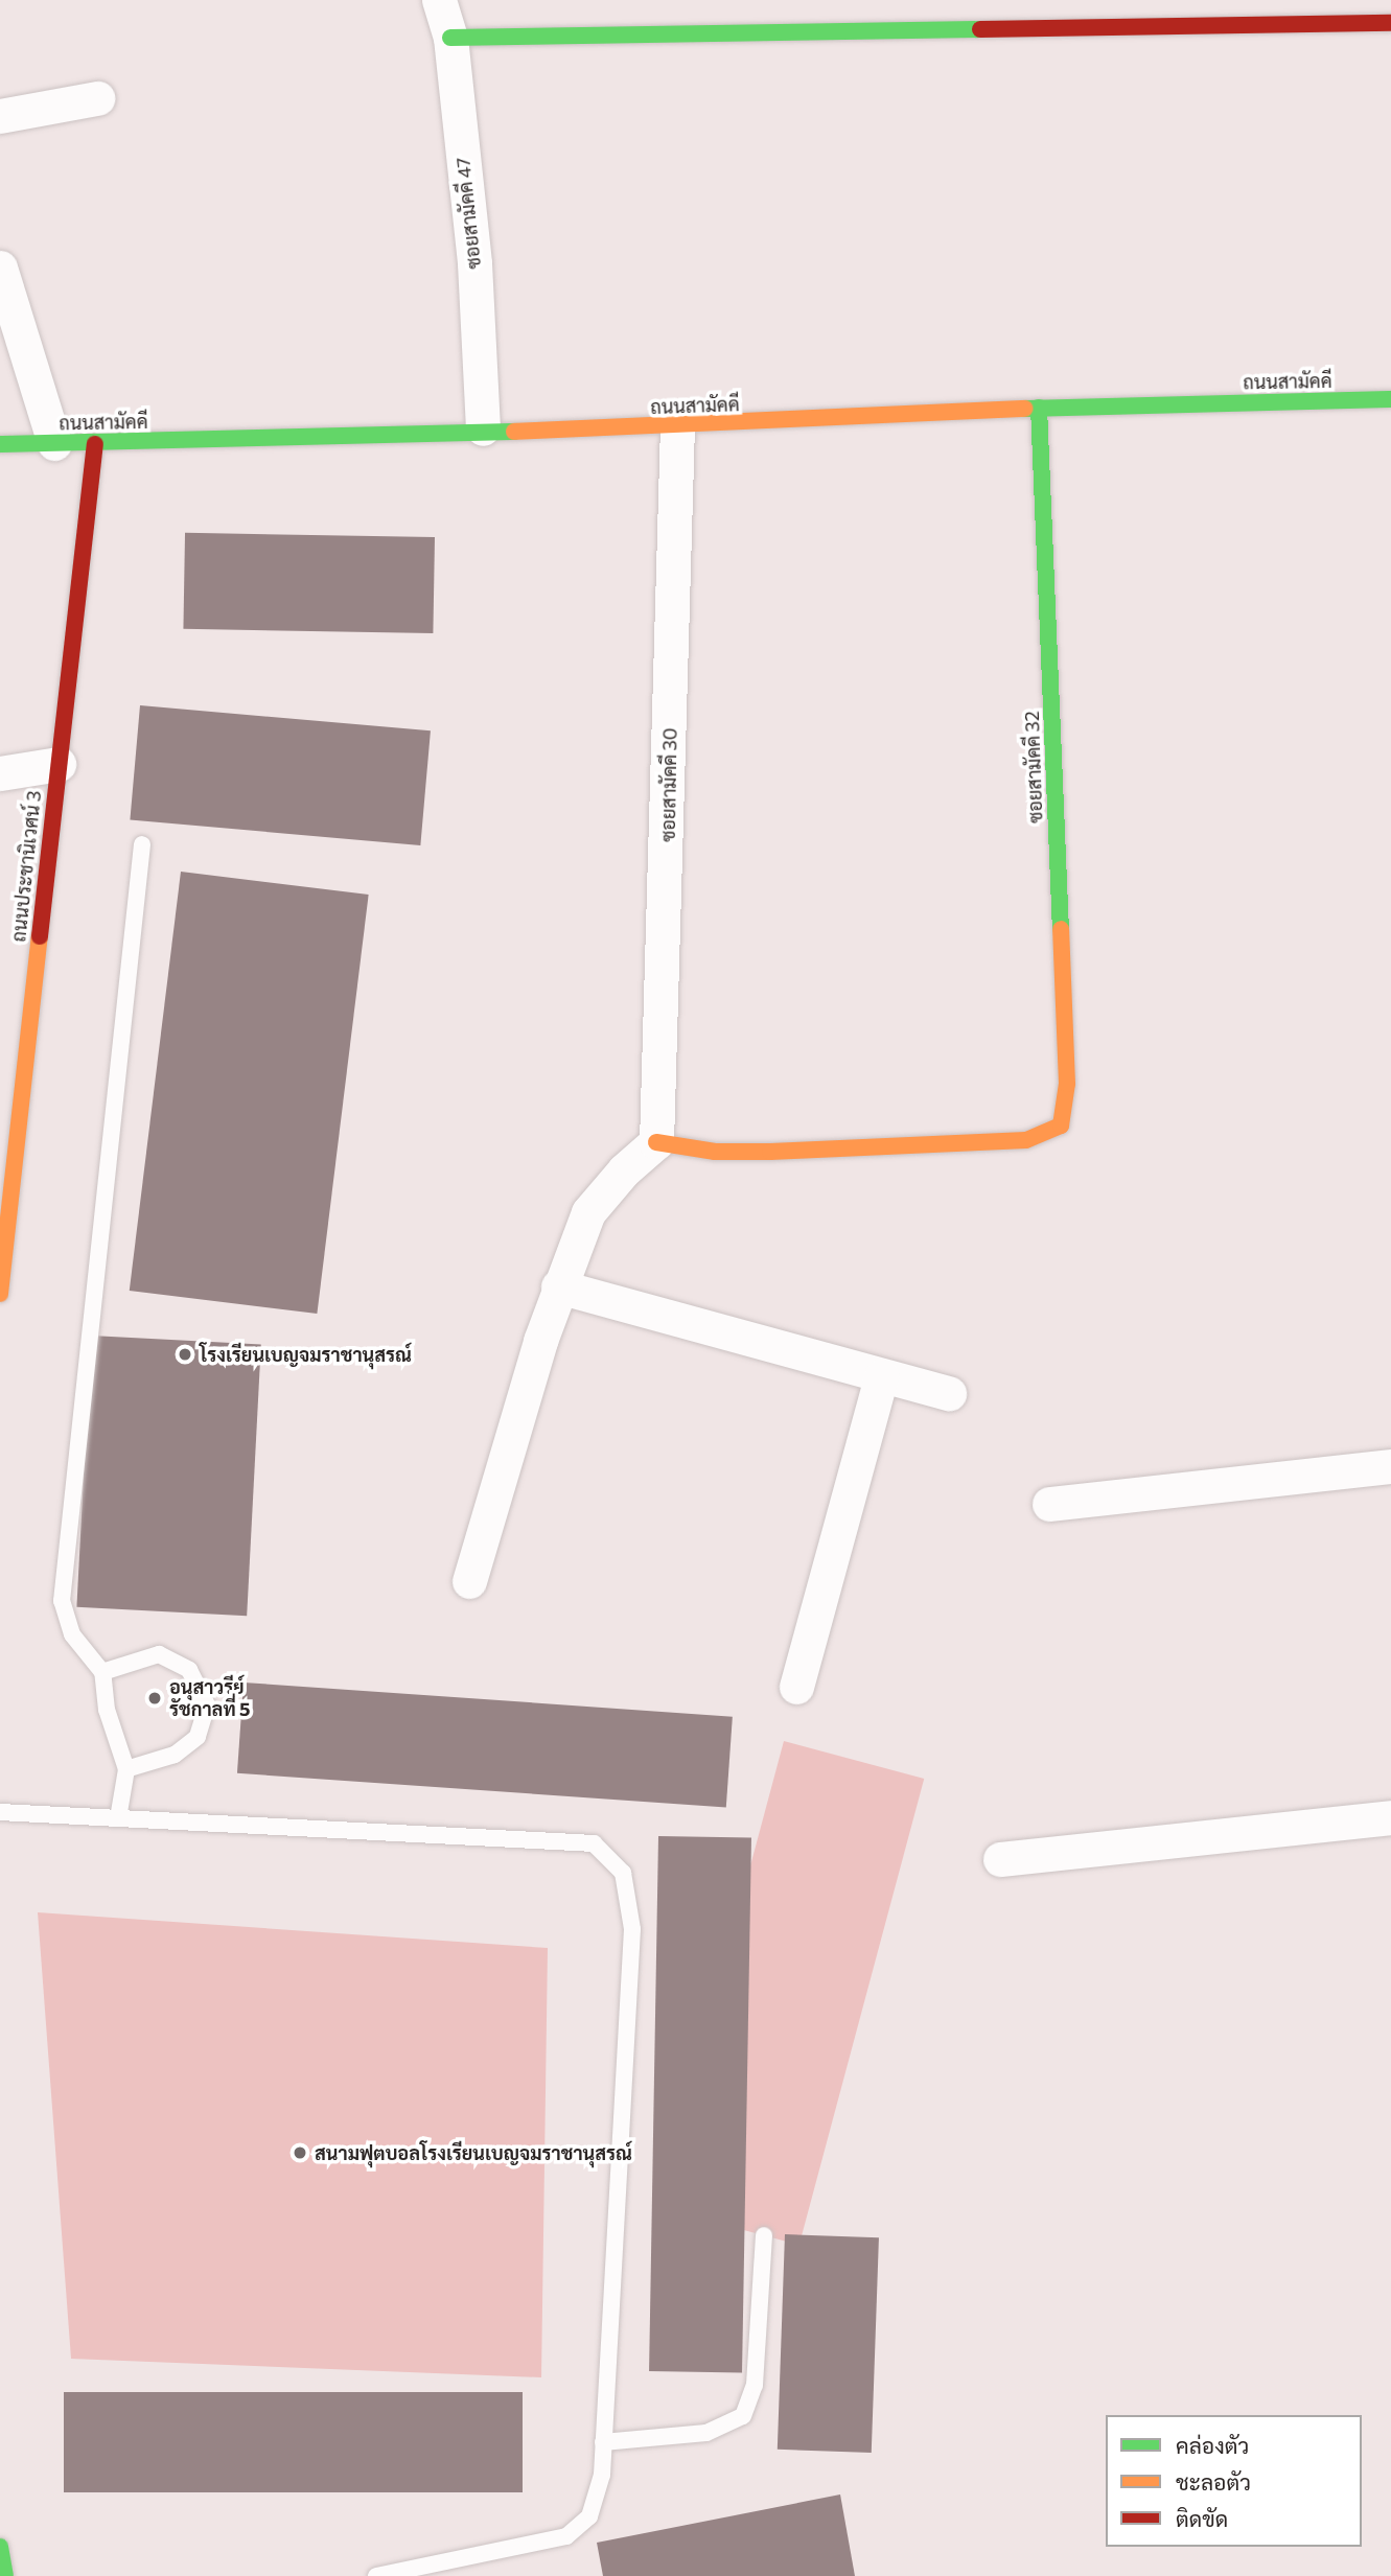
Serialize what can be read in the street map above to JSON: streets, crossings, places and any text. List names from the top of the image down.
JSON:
{
  "streets": {
    "street": [
      "ซอยสามัคคี 47",
      "ถนนสามัคคี",
      "ซอยสามัคคี 32",
      "ซอยสามัคคี 30",
      "ถนนประชานิเวศน์ 3"
    ]
  },
  "crossings": [
    ["ซอยสามัคคี 47", "ถนนสามัคคี"],
    ["ถนนสามัคคี", "ซอยสามัคคี 32"],
    ["ถนนสามัคคี", "ซอยสามัคคี 30"],
    ["ถนนสามัคคี", "ถนนประชานิเวศน์ 3"],
    ["ซอยสามัคคี 32", "ซอยสามัคคี 30"]
  ],
  "places": ["โรงเรียนเบญจมราชานุสรณ์", "อนุสาวรีย์ รัชกาลที่ 5", "สนามฟุตบอลโรงเรียนเบญจมราชานุสรณ์"],
  "legend": ["คล่องตัว", "ชะลอตัว", "ติดขัด"]
}
